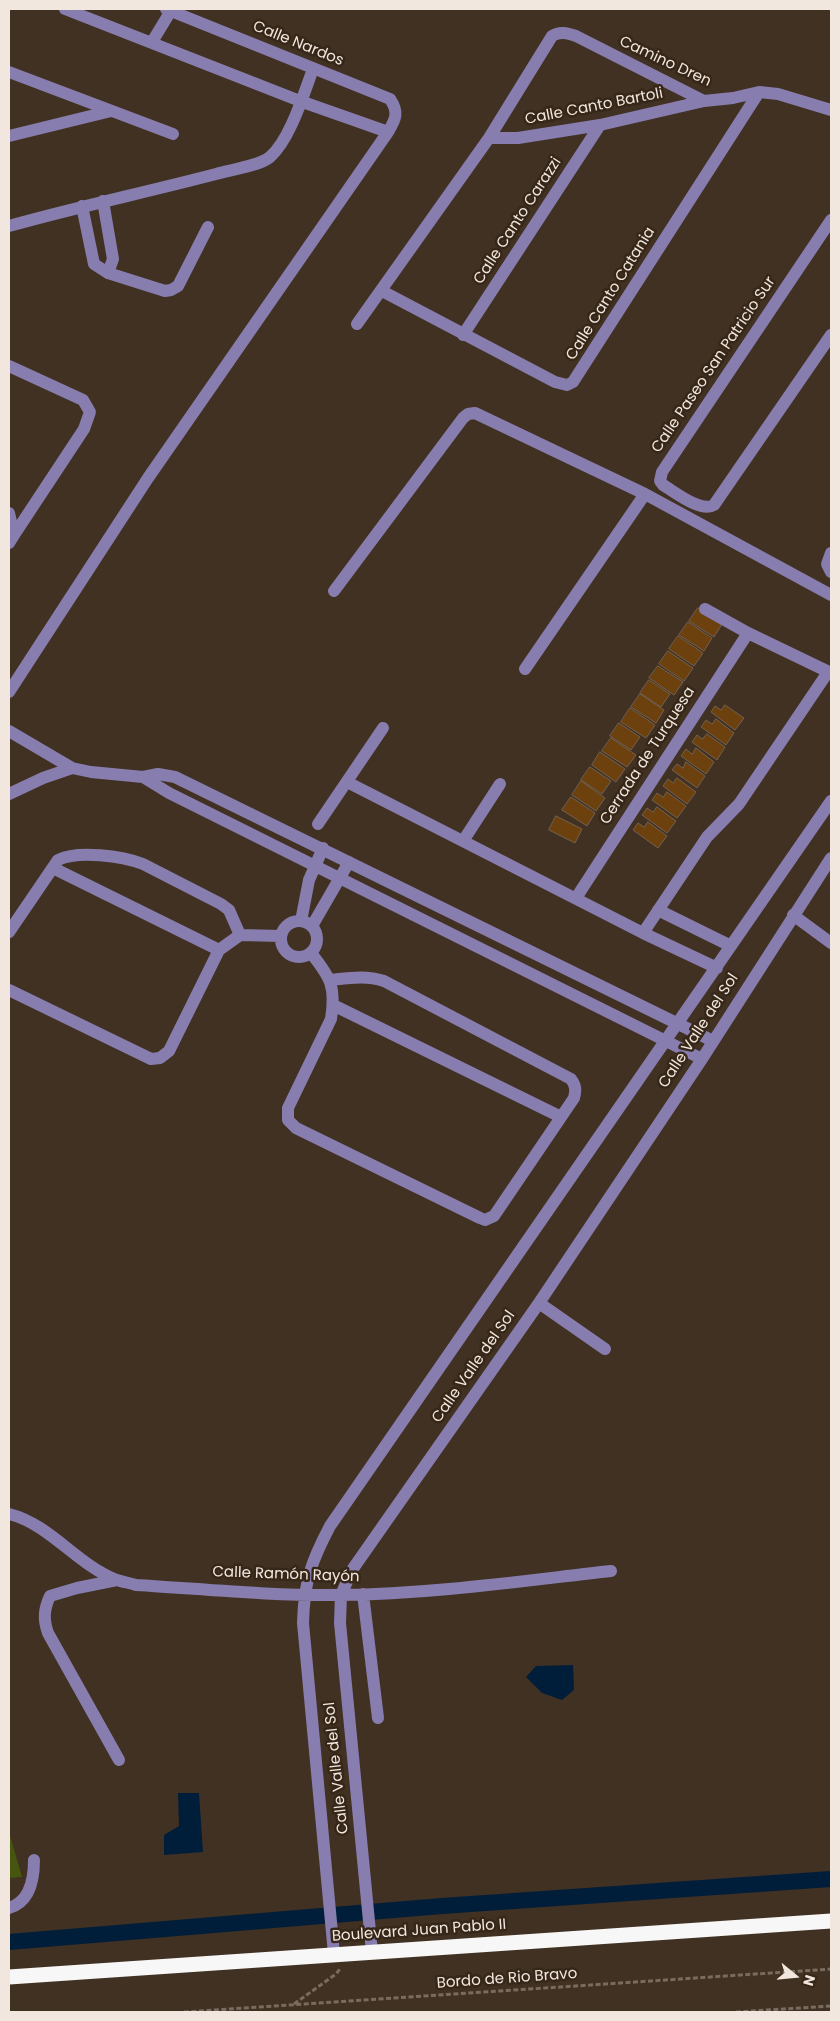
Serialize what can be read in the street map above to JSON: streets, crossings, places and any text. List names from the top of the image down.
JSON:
{
  "streets": {
    "highway": ["Boulevard Juan Pablo II"],
    "street": [
      "Calle Nardos",
      "Camino Dren",
      "Calle Canto Bartoli",
      "Calle Canto Carazzi",
      "Calle Canto Catania",
      "Calle Paseo San Patricio Sur",
      "Cerrada de Turquesa",
      "Calle Valle del Sol",
      "Calle Ramón Rayón"
    ],
    "path": ["Bordo de Rio Bravo"]
  },
  "crossings": [
    ["Camino Dren", "Calle Canto Bartoli"],
    ["Camino Dren", "Calle Canto Catania"],
    ["Calle Canto Bartoli", "Calle Canto Carazzi"],
    ["Calle Canto Carazzi", "Calle Canto Catania"],
    ["Calle Valle del Sol", "Calle Ramón Rayón"],
    ["Calle Valle del Sol", "Boulevard Juan Pablo II"]
  ],
  "north": "right"
}
